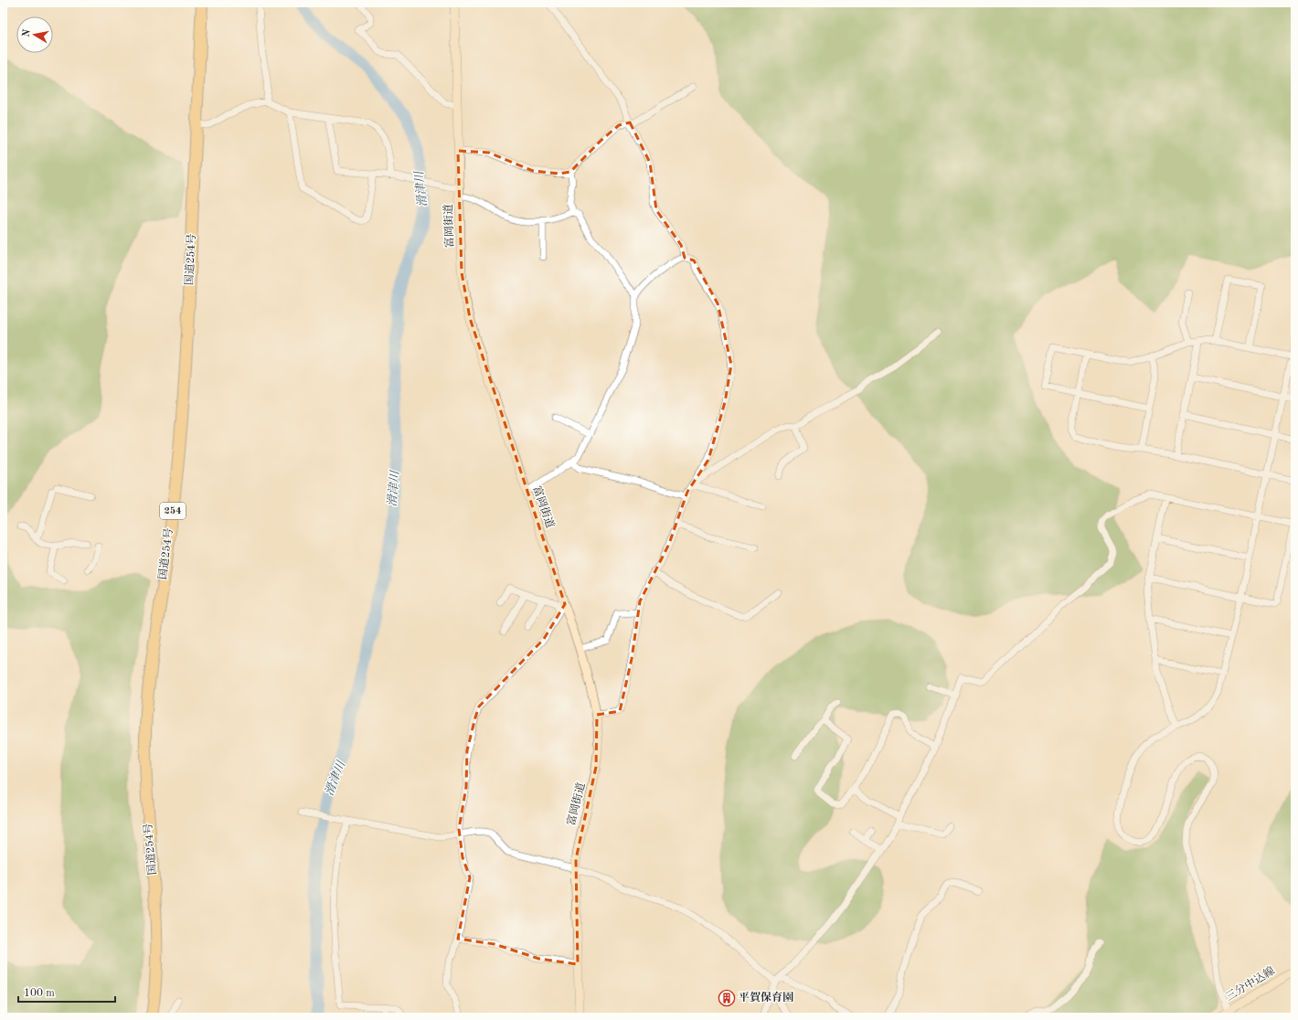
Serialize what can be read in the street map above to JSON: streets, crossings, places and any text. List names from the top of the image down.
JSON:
{
  "streets": {
    "highway": ["国道254号", "254"],
    "street": ["富岡街道", "三分中込線"]
  },
  "water": ["滑津川"],
  "places": {
    "building": ["平賀保育園"]
  },
  "scale_bar": "100 m",
  "north": "left"
}
